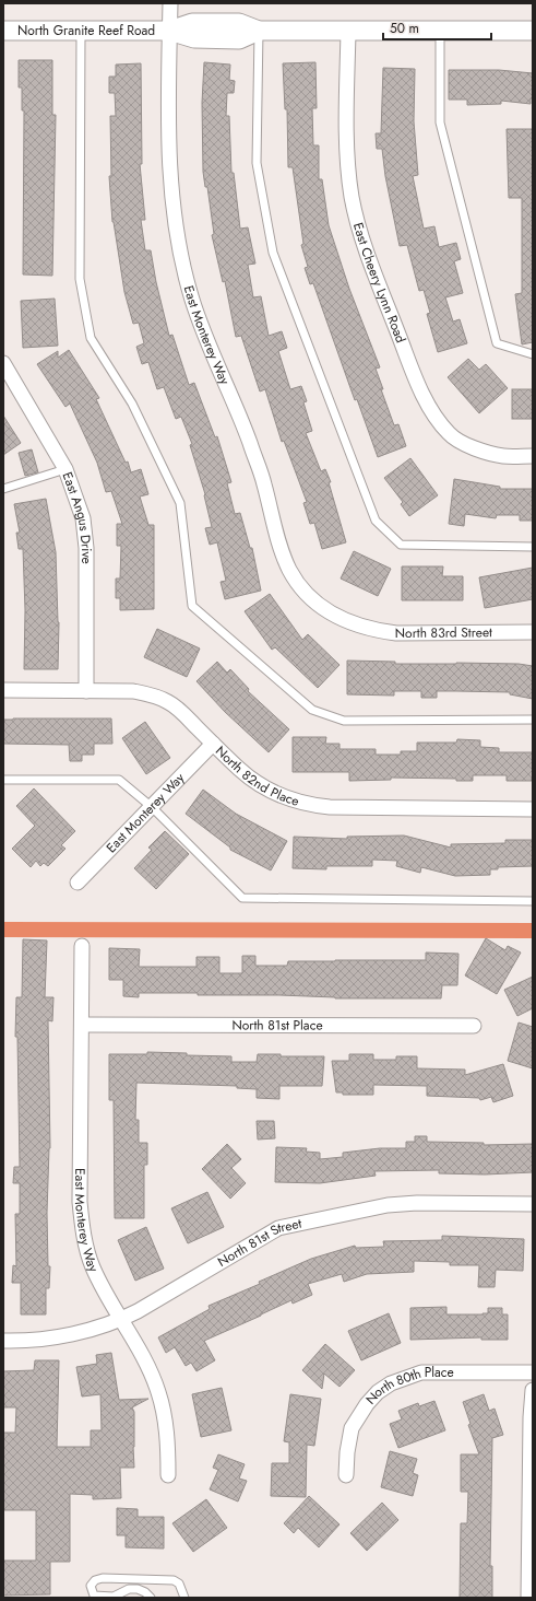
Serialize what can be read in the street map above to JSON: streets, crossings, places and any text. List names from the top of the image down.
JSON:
{
  "streets": {
    "street": [
      "North Granite Reef Road",
      "East Cheery Lynn Road",
      "East Monterey Way",
      "East Angus Drive",
      "North 83rd Street",
      "North 82nd Place",
      "North 81st Place",
      "North 81st Street",
      "North 80th Place"
    ]
  },
  "crossings": [
    ["North Granite Reef Road", "East Cheery Lynn Road"],
    ["North Granite Reef Road", "East Monterey Way"],
    ["East Monterey Way", "North 83rd Street"],
    ["East Monterey Way", "North 82nd Place"],
    ["East Monterey Way", "North 81st Place"],
    ["East Monterey Way", "North 81st Street"],
    ["East Angus Drive", "North 82nd Place"]
  ],
  "scale_bar": "50 m"
}
